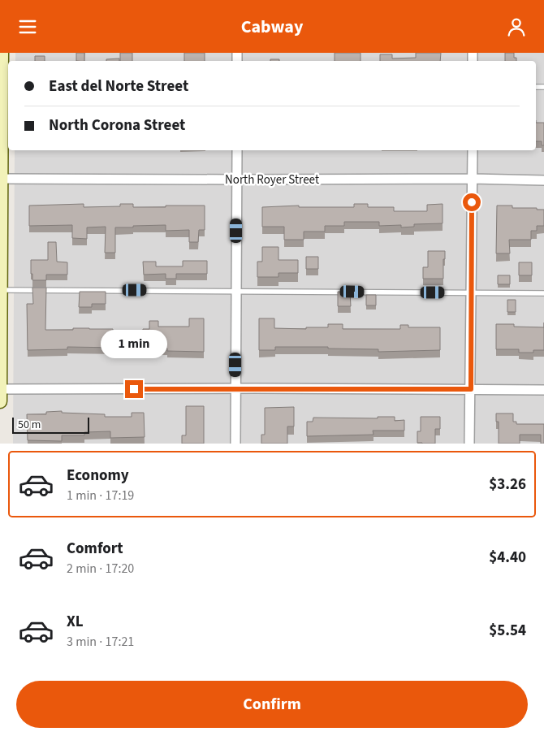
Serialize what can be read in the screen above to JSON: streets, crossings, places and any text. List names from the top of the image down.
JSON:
{
  "streets": {
    "street": ["North Royer Street"]
  },
  "scale_bar": "50 m",
  "page": {
    "header": "Cabway",
    "banner": ["East del Norte Street", "North Corona Street"],
    "bubble": "1 min",
    "scale": "50 m",
    "list": [
      {
        "name": "Economy",
        "note": "1 min · 17:19",
        "value": "$3.26"
      },
      {
        "name": "Comfort",
        "note": "2 min · 17:20",
        "value": "$4.40"
      },
      {
        "name": "XL",
        "note": "3 min · 17:21",
        "value": "$5.54"
      }
    ],
    "buttons": "Confirm"
  }
}
